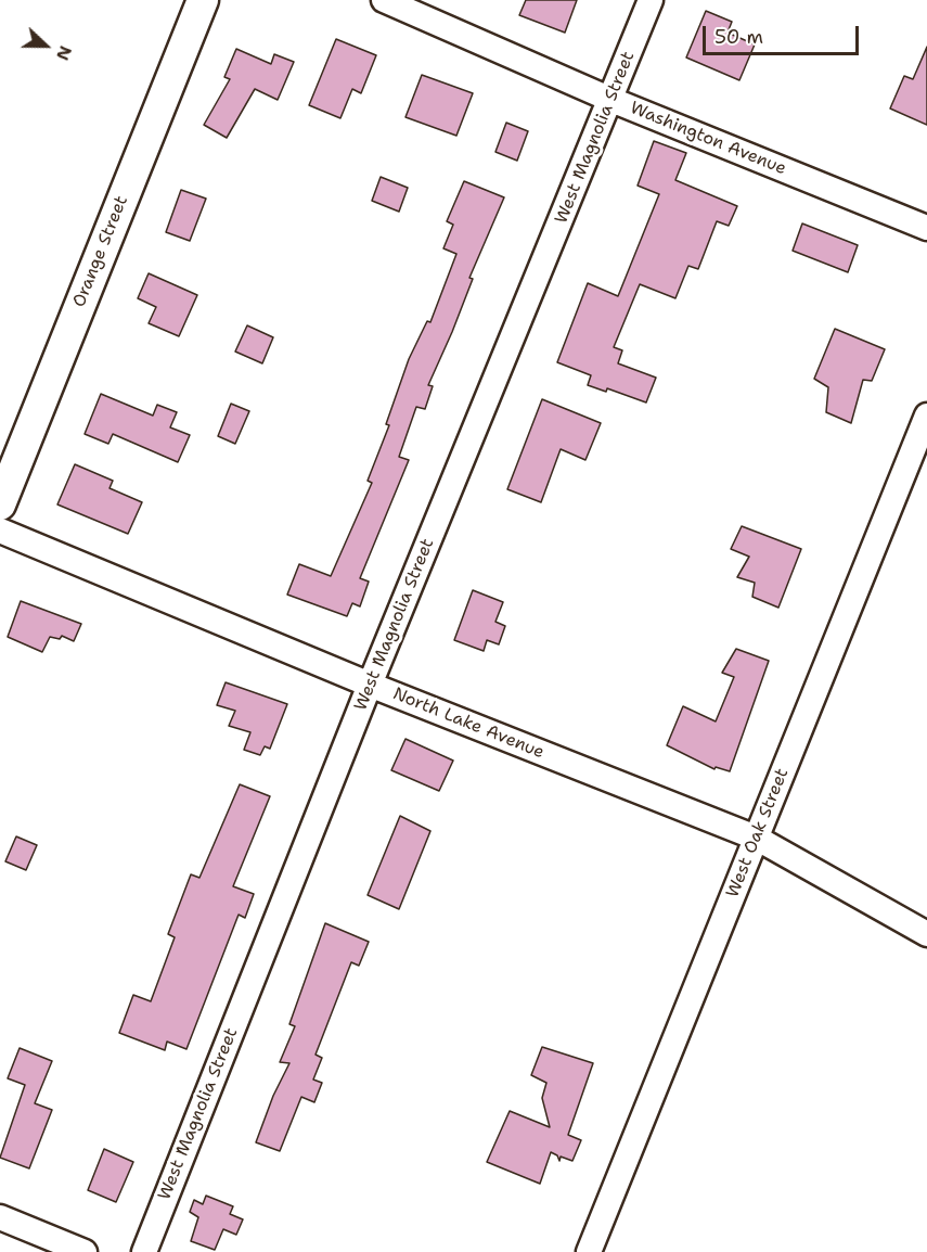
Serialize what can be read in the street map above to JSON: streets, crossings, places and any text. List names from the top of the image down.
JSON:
{
  "streets": {
    "street": [
      "West Magnolia Street",
      "Washington Avenue",
      "Orange Street",
      "North Lake Avenue",
      "West Oak Street"
    ]
  },
  "crossings": [
    ["West Magnolia Street", "Washington Avenue"],
    ["West Magnolia Street", "North Lake Avenue"],
    ["North Lake Avenue", "West Oak Street"]
  ],
  "scale_bar": "50 m",
  "north": "right"
}
